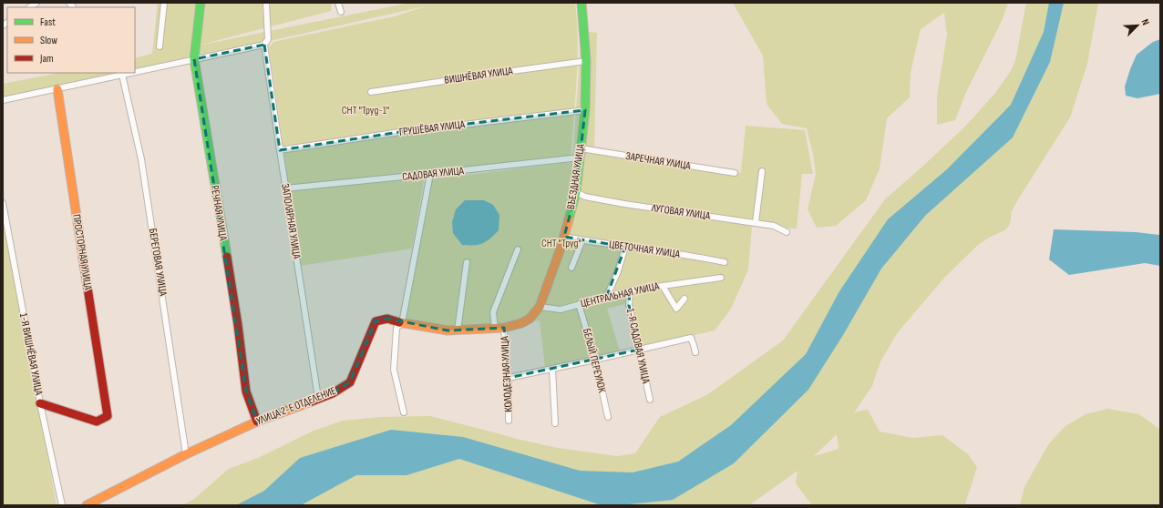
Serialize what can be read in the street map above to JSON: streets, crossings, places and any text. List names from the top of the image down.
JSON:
{
  "streets": {
    "street": [
      "ВИШНЁВАЯ УЛИЦА",
      "ГРУШЁВАЯ УЛИЦА",
      "ЗАРЕЧНАЯ УЛИЦА",
      "САДОВАЯ УЛИЦА",
      "ВЪЕЗДНАЯ УЛИЦА",
      "ЛУГОВАЯ УЛИЦА",
      "РЕЧНАЯ УЛИЦА",
      "ЗАПОЛЯРНАЯ УЛИЦА",
      "ЦВЕТОЧНАЯ УЛИЦА",
      "ПРОСТОРНАЯ УЛИЦА",
      "БЕРЕГОВАЯ УЛИЦА",
      "ЦЕНТРАЛЬНАЯ УЛИЦА",
      "1-Я САДОВАЯ УЛИЦА",
      "1-Я ВИШНЁВАЯ УЛИЦА",
      "БЕЛЫЙ ПЕРЕУЛОК",
      "КОЛОДЕЗНАЯ УЛИЦА",
      "УЛИЦА 2-Е ОТДЕЛЕНИЕ"
    ]
  },
  "crossings": [
    ["ВИШНЁВАЯ УЛИЦА", "ВЪЕЗДНАЯ УЛИЦА"],
    ["ГРУШЁВАЯ УЛИЦА", "ВЪЕЗДНАЯ УЛИЦА"],
    ["ГРУШЁВАЯ УЛИЦА", "ЗАПОЛЯРНАЯ УЛИЦА"],
    ["ЗАРЕЧНАЯ УЛИЦА", "ВЪЕЗДНАЯ УЛИЦА"],
    ["САДОВАЯ УЛИЦА", "ВЪЕЗДНАЯ УЛИЦА"],
    ["САДОВАЯ УЛИЦА", "ЗАПОЛЯРНАЯ УЛИЦА"],
    ["ВЪЕЗДНАЯ УЛИЦА", "ЛУГОВАЯ УЛИЦА"],
    ["ВЪЕЗДНАЯ УЛИЦА", "ЦВЕТОЧНАЯ УЛИЦА"],
    ["ВЪЕЗДНАЯ УЛИЦА", "ЦЕНТРАЛЬНАЯ УЛИЦА"],
    ["ВЪЕЗДНАЯ УЛИЦА", "КОЛОДЕЗНАЯ УЛИЦА"],
    ["ВЪЕЗДНАЯ УЛИЦА", "УЛИЦА 2-Е ОТДЕЛЕНИЕ"],
    ["РЕЧНАЯ УЛИЦА", "УЛИЦА 2-Е ОТДЕЛЕНИЕ"],
    ["ЗАПОЛЯРНАЯ УЛИЦА", "УЛИЦА 2-Е ОТДЕЛЕНИЕ"],
    ["ПРОСТОРНАЯ УЛИЦА", "1-Я ВИШНЁВАЯ УЛИЦА"],
    ["БЕРЕГОВАЯ УЛИЦА", "УЛИЦА 2-Е ОТДЕЛЕНИЕ"],
    ["ЦЕНТРАЛЬНАЯ УЛИЦА", "1-Я САДОВАЯ УЛИЦА"],
    ["ЦЕНТРАЛЬНАЯ УЛИЦА", "БЕЛЫЙ ПЕРЕУЛОК"],
    ["КОЛОДЕЗНАЯ УЛИЦА", "УЛИЦА 2-Е ОТДЕЛЕНИЕ"]
  ],
  "parks": ["СНТ \"Труд-1\"", "СНТ \"Труд\""],
  "legend": ["Fast", "Slow", "Jam"],
  "north": "top right"
}
